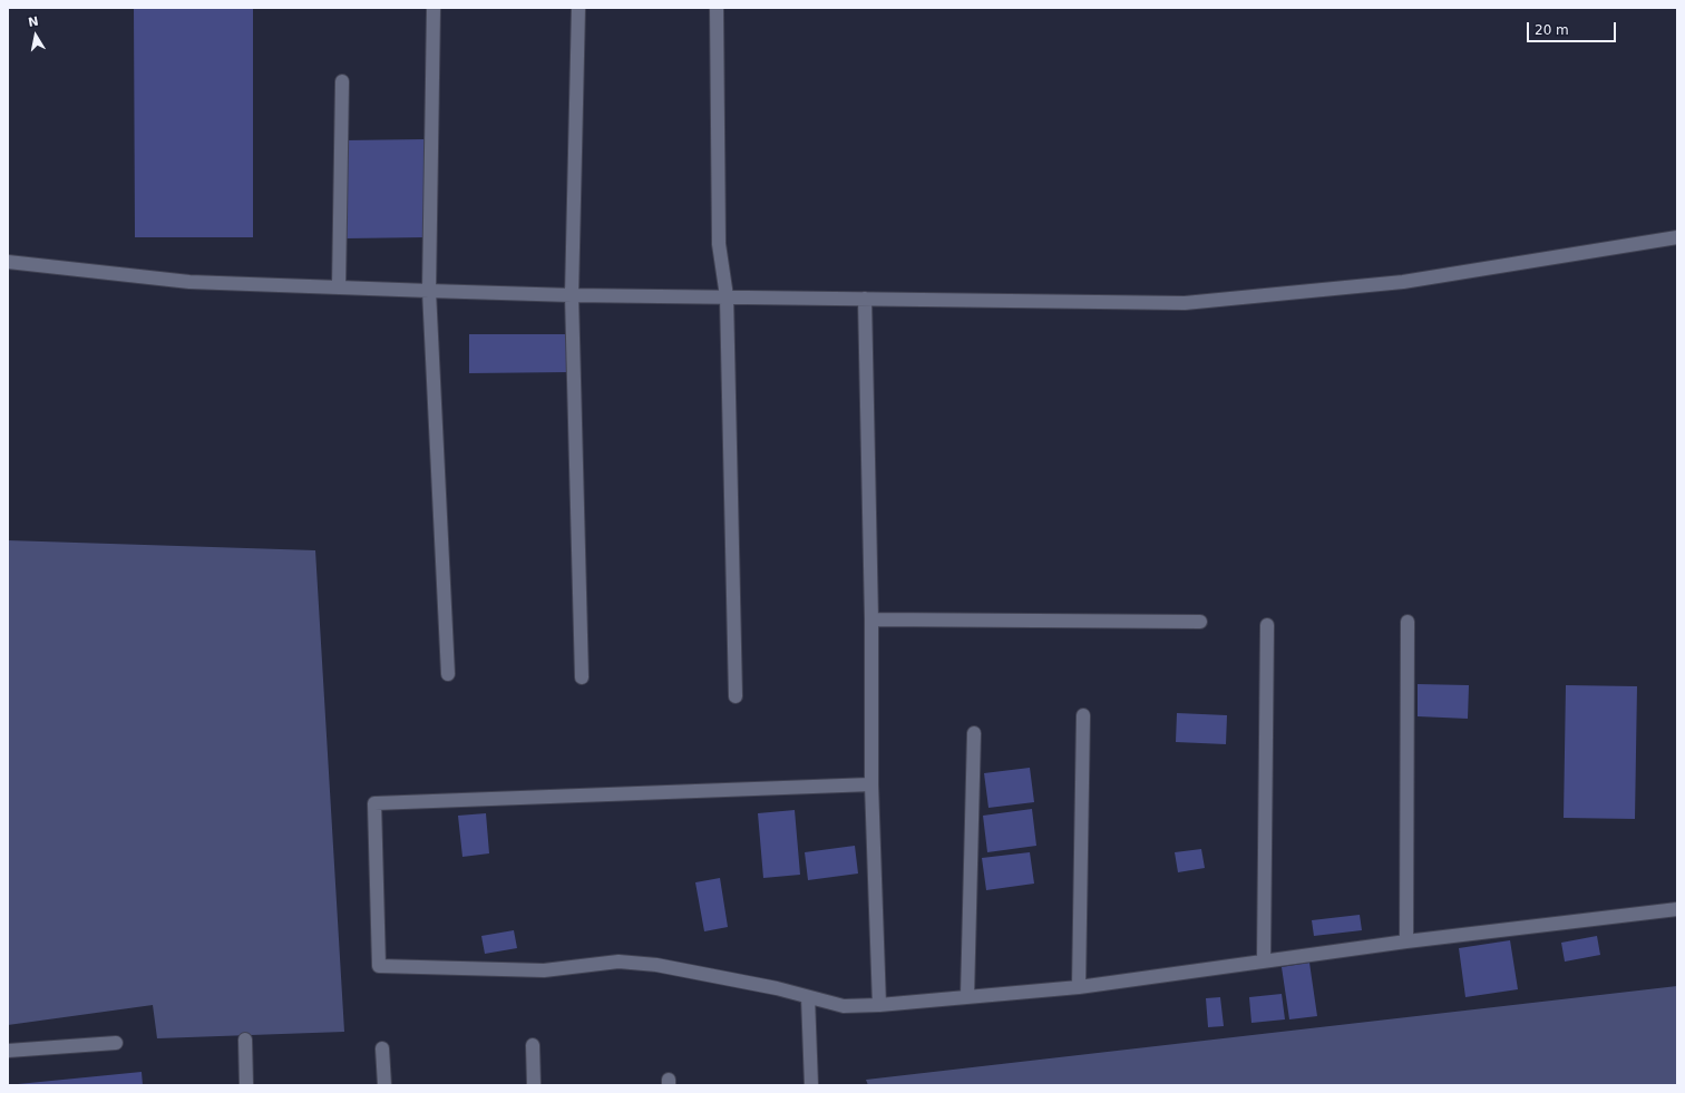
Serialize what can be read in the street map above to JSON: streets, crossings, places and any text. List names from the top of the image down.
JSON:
{
  "scale_bar": "20 m",
  "north": "top"
}
